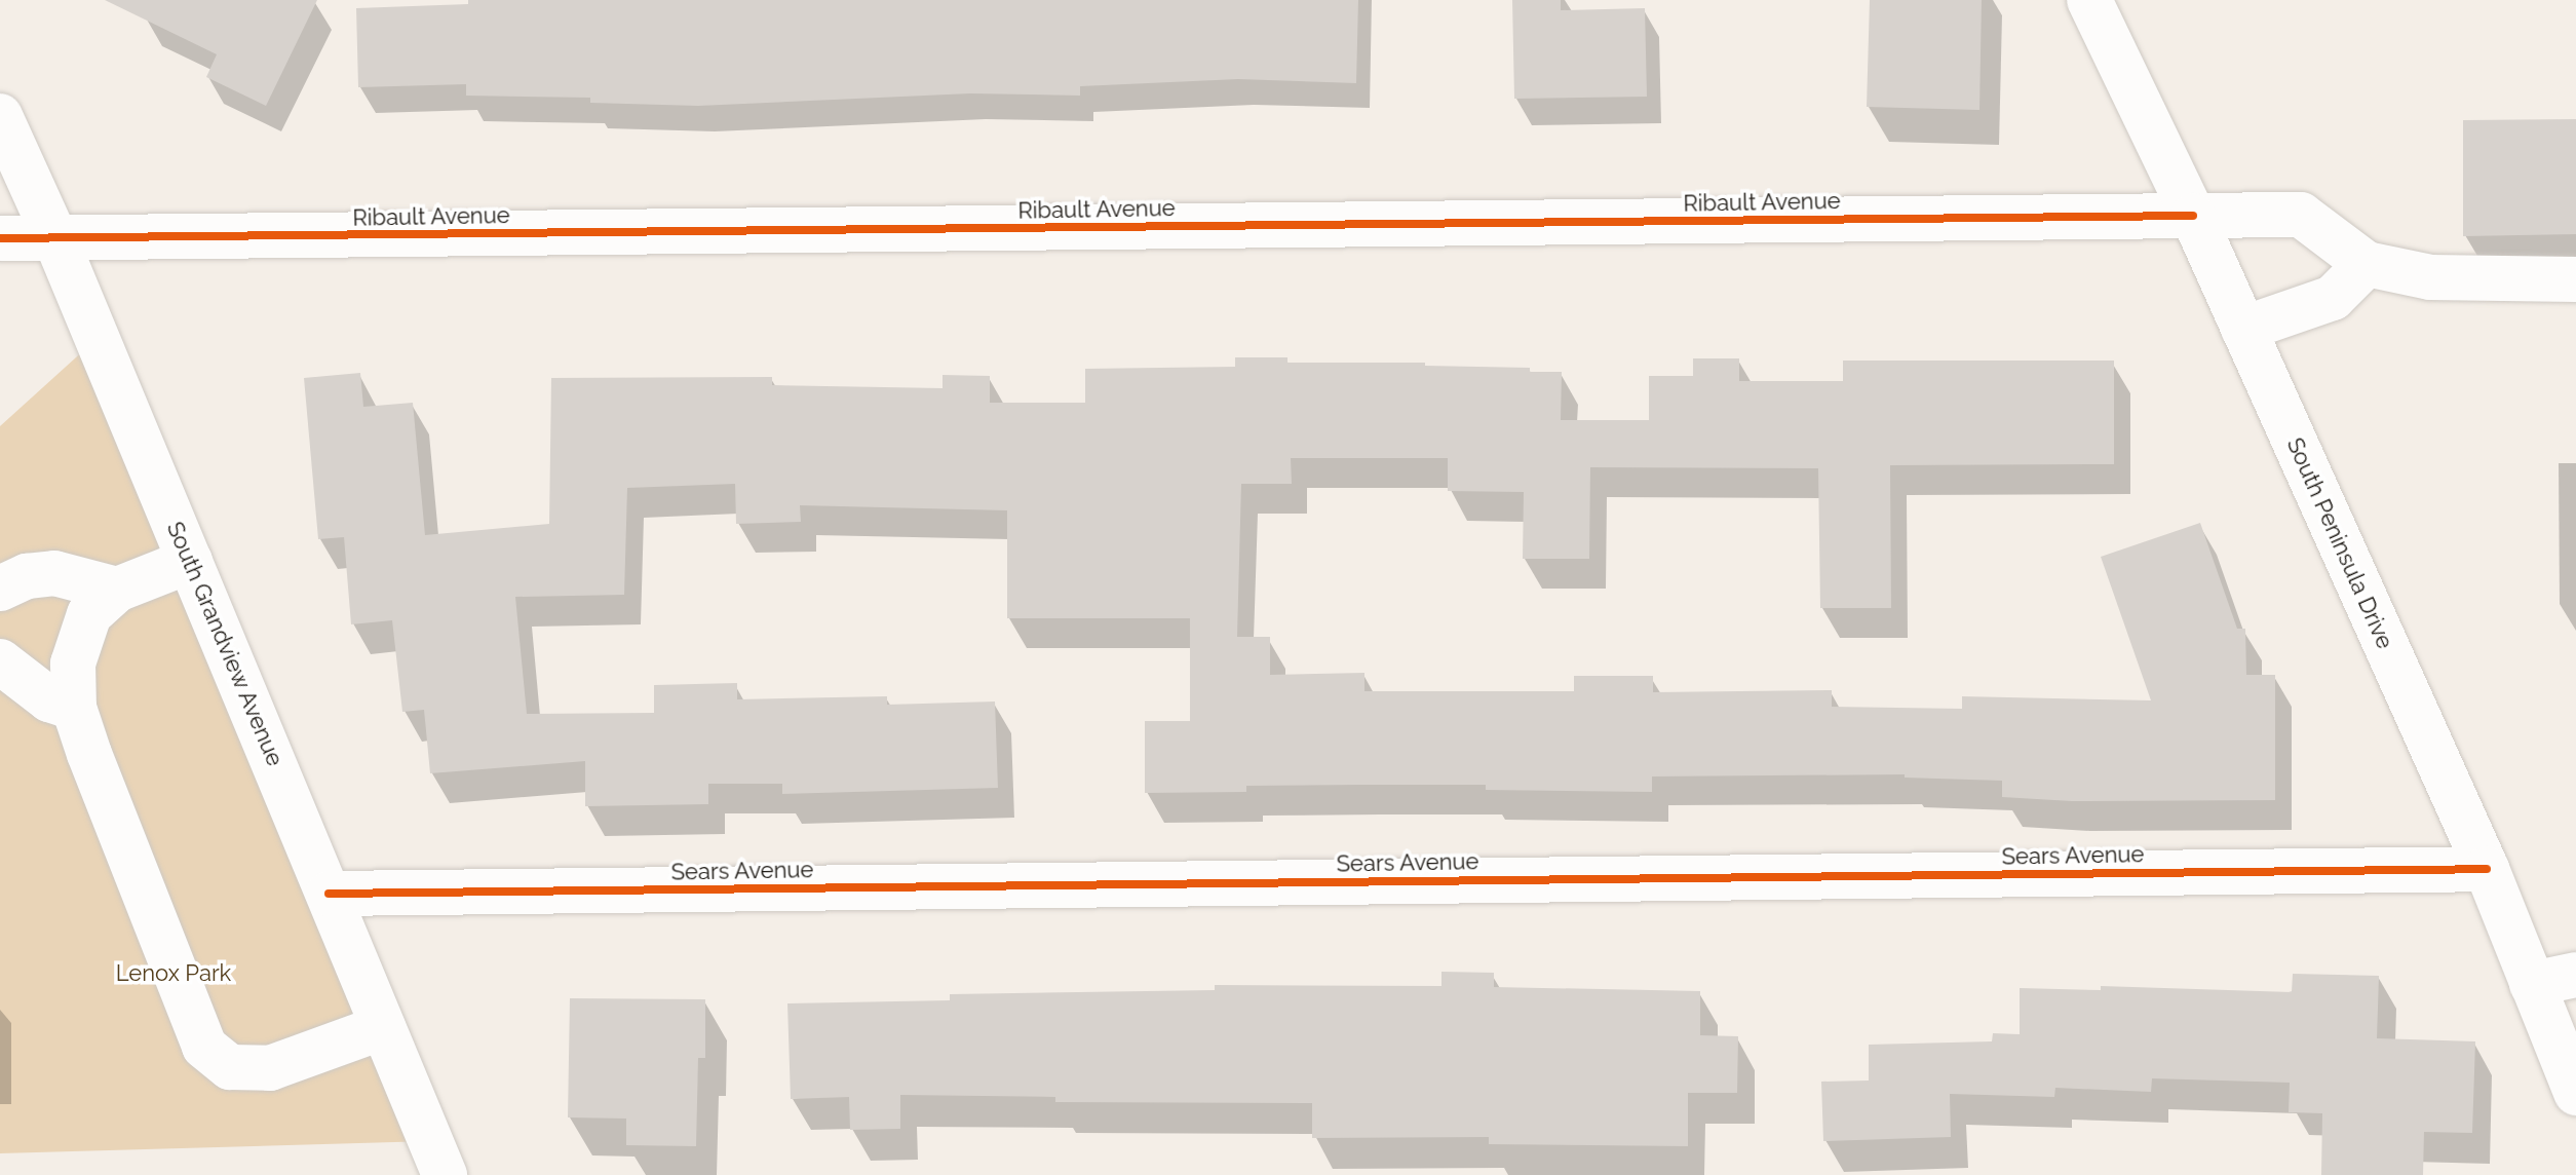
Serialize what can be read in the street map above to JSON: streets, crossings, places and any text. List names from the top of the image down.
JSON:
{
  "streets": {
    "street": [
      "Ribault Avenue",
      "South Peninsula Drive",
      "South Grandview Avenue",
      "Sears Avenue"
    ]
  },
  "crossings": [
    ["Ribault Avenue", "South Peninsula Drive"],
    ["Ribault Avenue", "South Grandview Avenue"],
    ["South Peninsula Drive", "Sears Avenue"],
    ["South Grandview Avenue", "Sears Avenue"]
  ],
  "parks": ["Lenox Park"]
}
